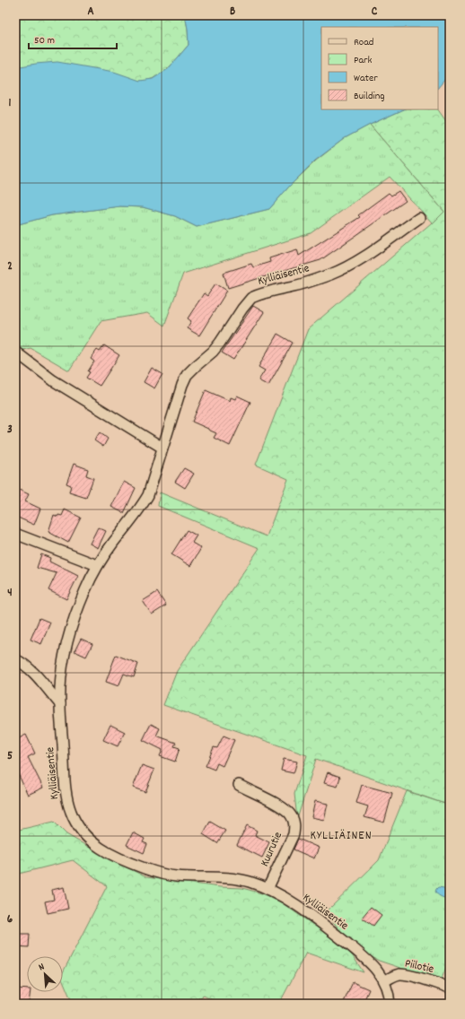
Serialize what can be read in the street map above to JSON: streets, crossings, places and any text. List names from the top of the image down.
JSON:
{
  "streets": {
    "street": ["Kylliäisentie", "Kuurutie", "Piilotie"]
  },
  "crossings": [
    ["Kylliäisentie", "Kuurutie"],
    ["Kylliäisentie", "Piilotie"]
  ],
  "districts": ["KYLLIÄINEN"],
  "legend": [
    "Road",
    "Park",
    "Water",
    "Building"
  ],
  "scale_bar": "50 m",
  "north": "top left",
  "grid": {
    "columns": ["A", "B", "C"],
    "rows": [
      "1",
      "2",
      "3",
      "4",
      "5",
      "6"
    ]
  }
}
